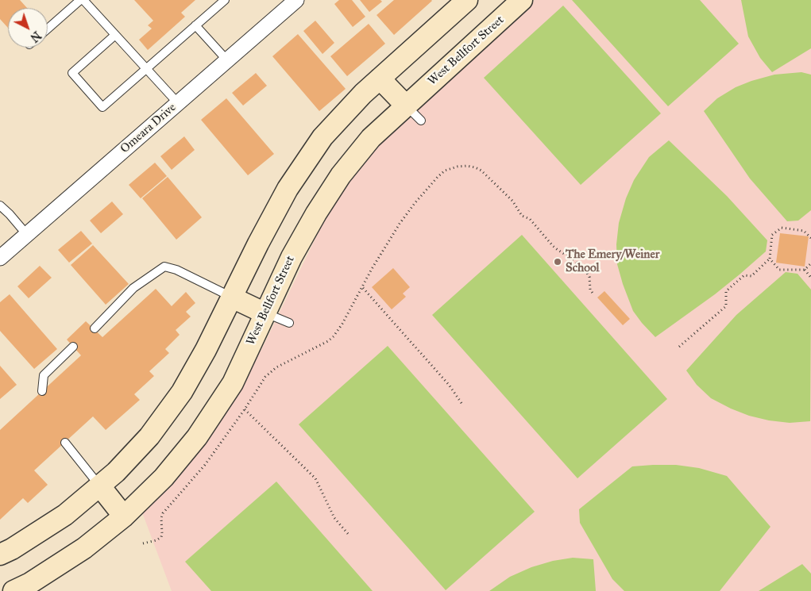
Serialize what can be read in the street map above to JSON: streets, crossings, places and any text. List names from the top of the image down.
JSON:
{
  "streets": {
    "main road": ["West Bellfort Street"],
    "street": ["Omeara Drive"]
  },
  "places": ["The Emery/Weiner School"],
  "north": "bottom right"
}
